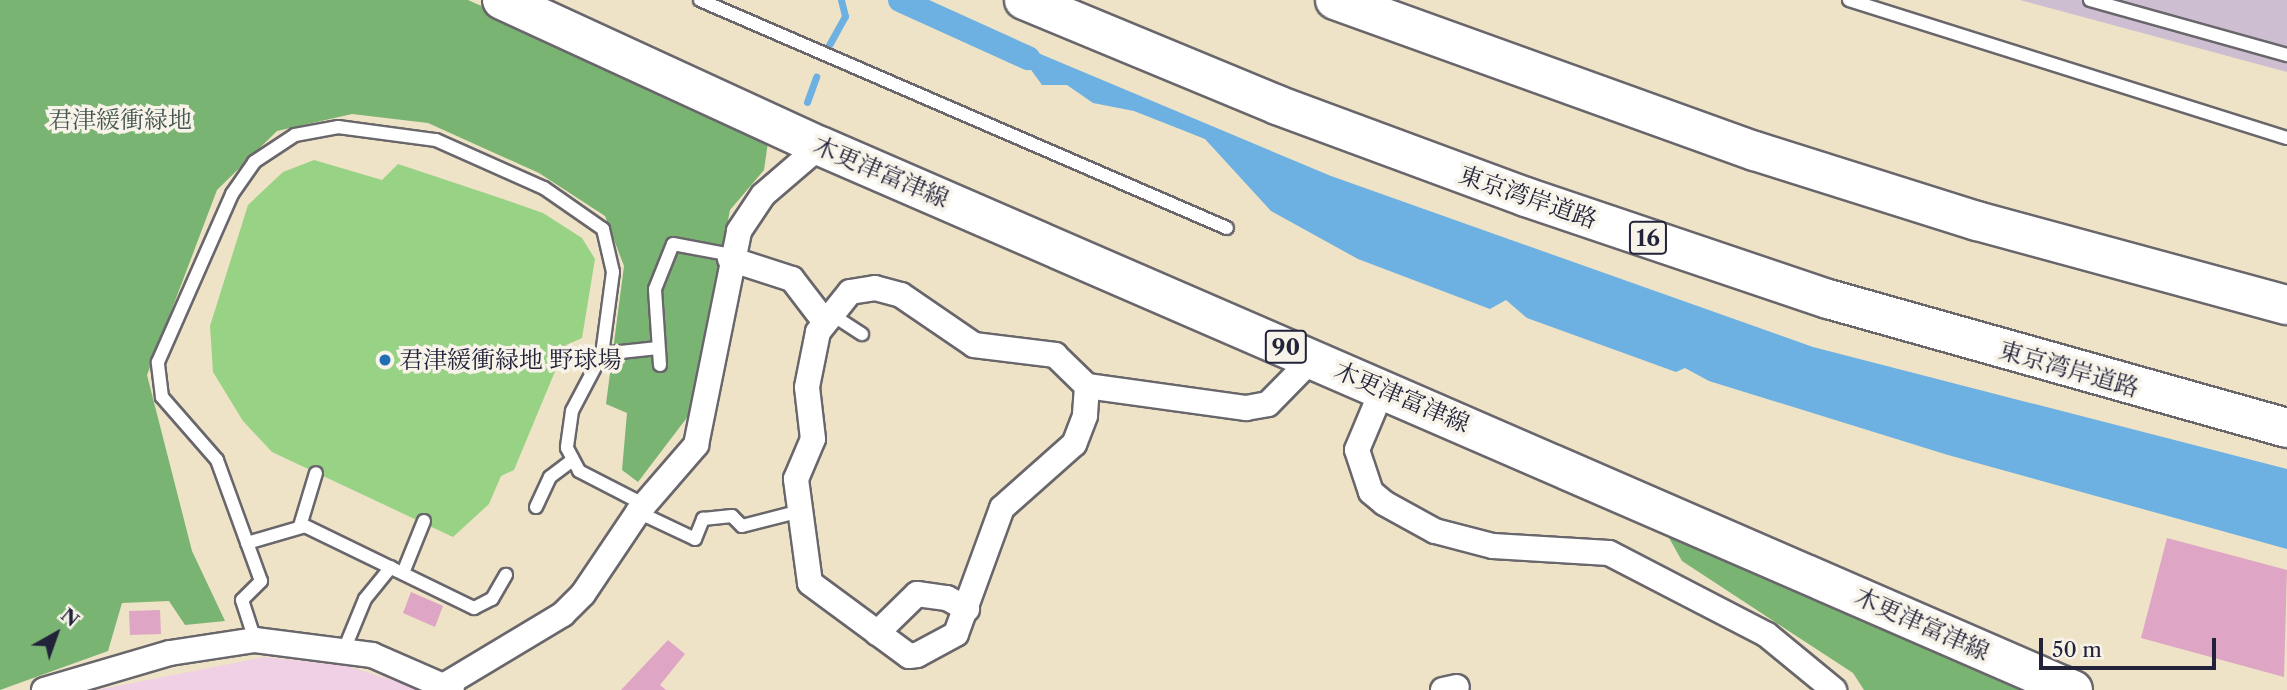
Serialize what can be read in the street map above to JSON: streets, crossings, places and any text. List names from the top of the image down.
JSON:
{
  "streets": {
    "main road": [
      "木更津富津線",
      "東京湾岸道路",
      "16",
      "90"
    ]
  },
  "parks": ["君津緩衝緑地"],
  "places": ["君津緩衝緑地 野球場"],
  "scale_bar": "50 m",
  "north": "top right"
}
